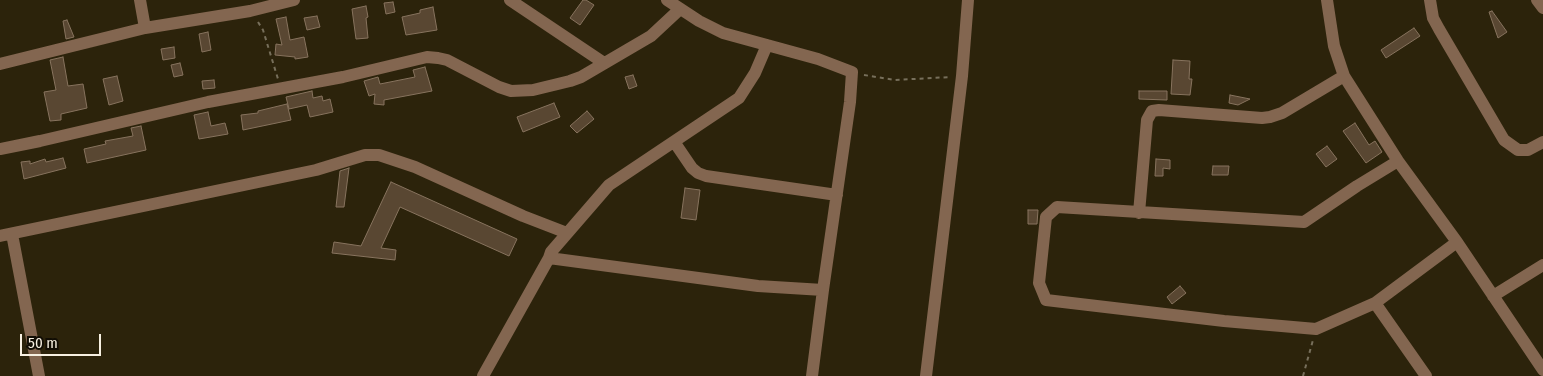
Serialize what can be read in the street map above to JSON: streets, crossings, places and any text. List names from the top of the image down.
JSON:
{
  "scale_bar": "50 m"
}
